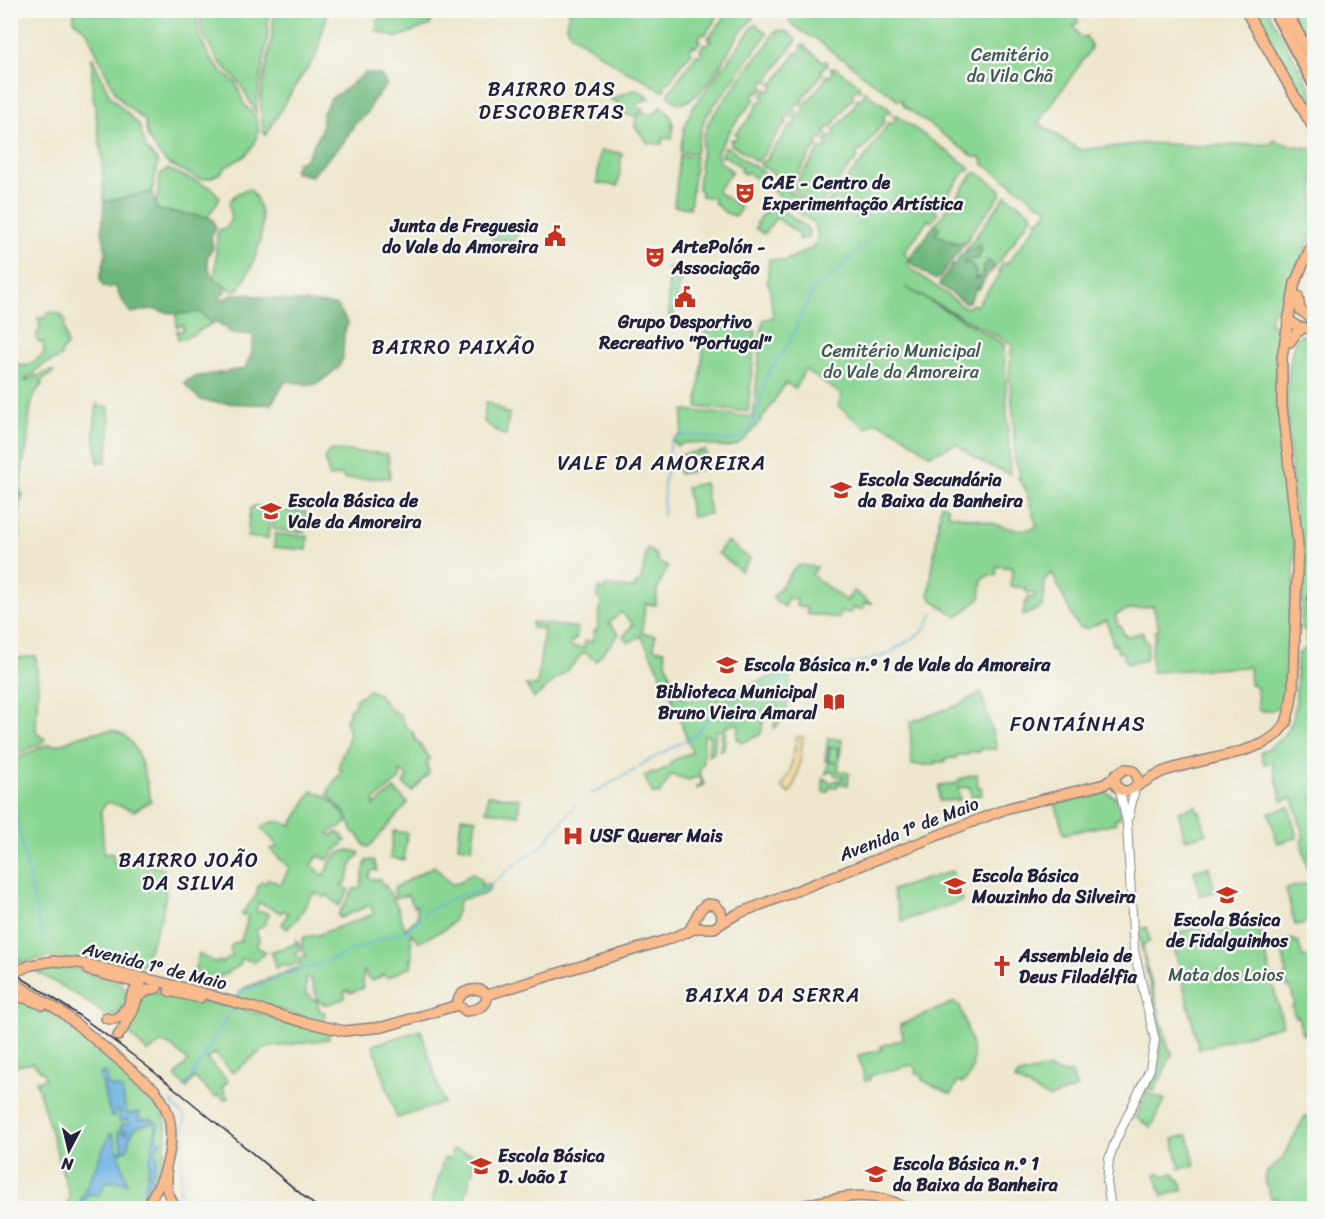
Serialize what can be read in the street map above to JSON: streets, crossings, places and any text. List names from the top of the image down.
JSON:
{
  "streets": {
    "main road": ["Avenida 1º de Maio"]
  },
  "districts": [
    "BAIRRO DAS DESCOBERTAS",
    "BAIRRO PAIXÃO",
    "VALE DA AMOREIRA",
    "FONTAÍNHAS",
    "BAIRRO JOÃO DA SILVA",
    "BAIXA DA SERRA"
  ],
  "parks": ["Cemitério da Vila Chã", "Cemitério Municipal do Vale da Amoreira", "Mata dos Loios"],
  "places": {
    "theatre": ["CAE - Centro de Experimentação Artística", "ArtePolón - Associação"],
    "public building": ["Junta de Freguesia do Vale da Amoreira", "Grupo Desportivo Recreativo \"Portugal\""],
    "school or university": [
      "Escola Secundária da Baixa da Banheira",
      "Escola Básica de Vale da Amoreira",
      "Escola Básica n.º 1 de Vale da Amoreira",
      "Escola Básica Mouzinho da Silveira",
      "Escola Básica de Fidalguinhos",
      "Escola Básica D. João I",
      "Escola Básica n.º 1 da Baixa da Banheira"
    ],
    "library": ["Biblioteca Municipal Bruno Vieira Amaral"],
    "hospital": ["USF Querer Mais"],
    "church": ["Assembleia de Deus Filadélfia"]
  },
  "north": "bottom"
}
